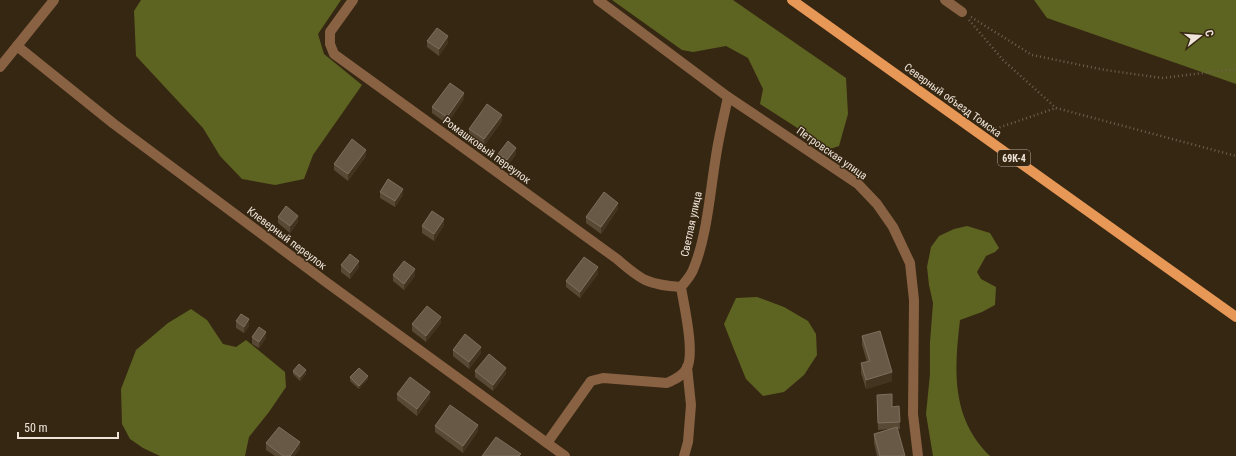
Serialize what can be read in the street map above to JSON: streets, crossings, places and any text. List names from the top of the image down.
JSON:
{
  "streets": {
    "main road": ["Северный объезд Томска", "69К-4"],
    "street": [
      "Ромашковый переулок",
      "Петровская улица",
      "Светлая улица",
      "Клеверный переулок"
    ]
  },
  "crossings": [
    ["Ромашковый переулок", "Светлая улица"],
    ["Петровская улица", "Светлая улица"]
  ],
  "scale_bar": "50 m",
  "north": "right"
}
